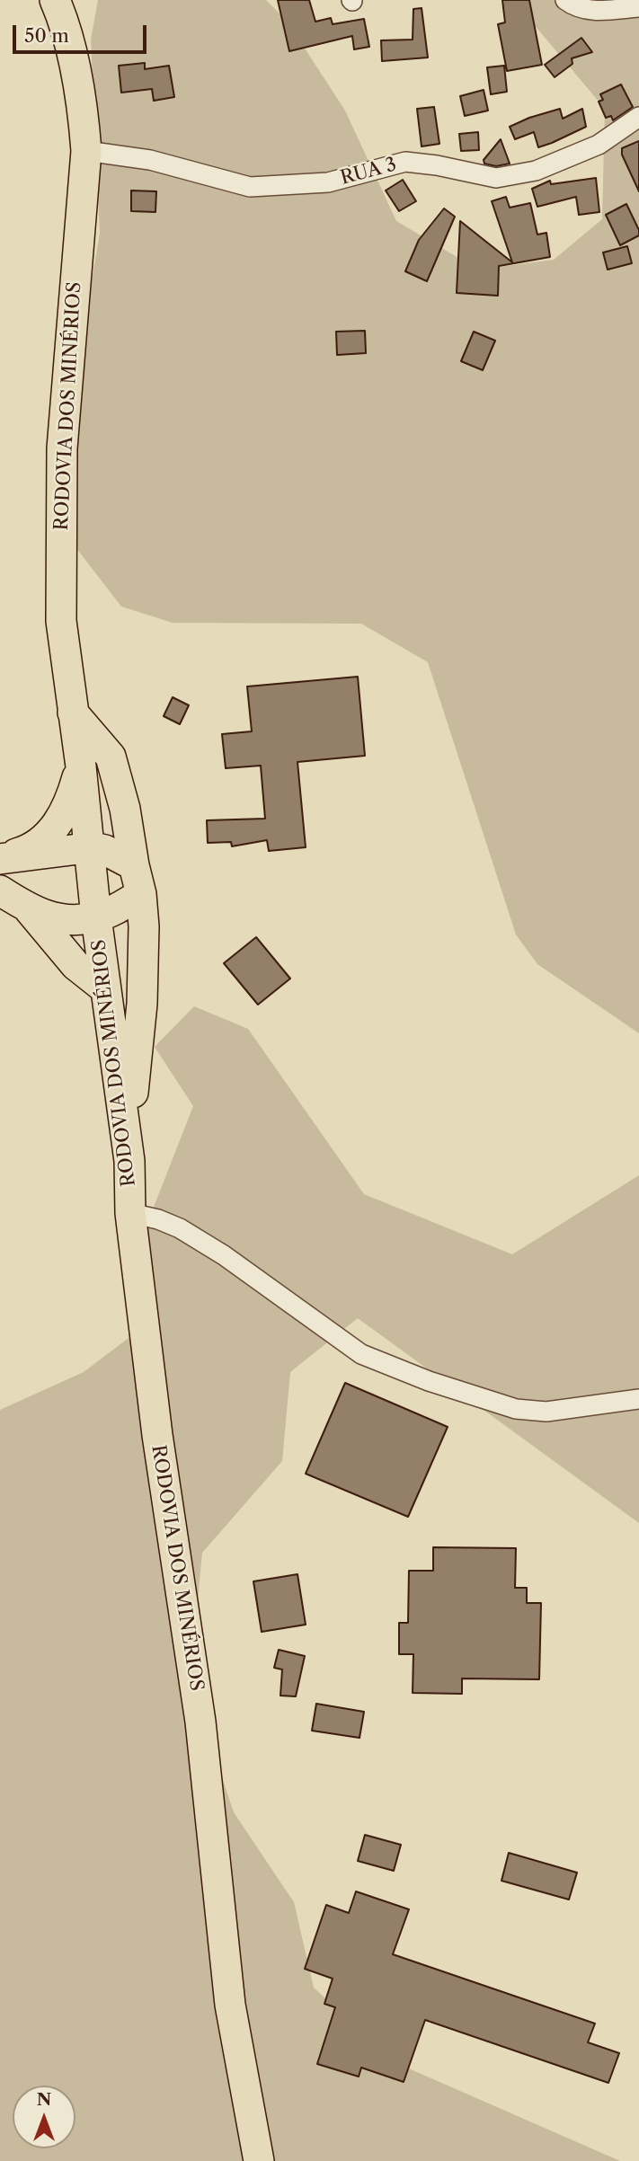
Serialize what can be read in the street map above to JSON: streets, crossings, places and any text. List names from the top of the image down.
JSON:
{
  "streets": {
    "main road": ["RODOVIA DOS MINÉRIOS"],
    "street": ["RUA 3"]
  },
  "crossings": [
    ["RUA 3", "RODOVIA DOS MINÉRIOS"]
  ],
  "scale_bar": "50 m",
  "north": "top"
}
